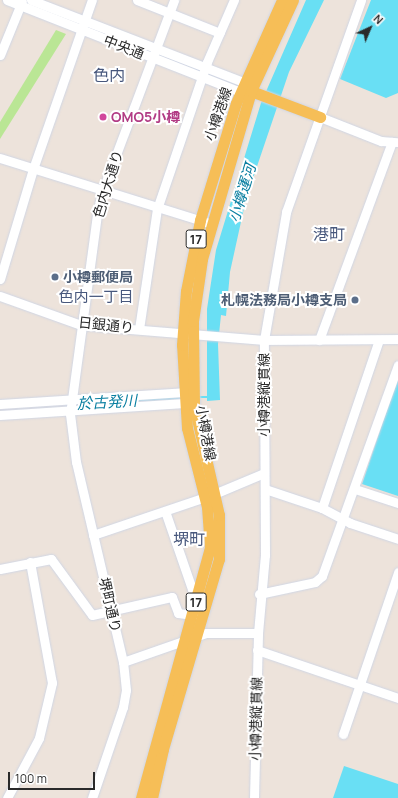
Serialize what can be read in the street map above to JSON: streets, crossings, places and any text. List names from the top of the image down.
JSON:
{
  "streets": {
    "main road": ["小樽港線", "17"],
    "street": [
      "中央通",
      "色内大通り",
      "日銀通り",
      "小樽港縦貫線",
      "堺町通り"
    ]
  },
  "crossings": [
    ["中央通", "小樽港線"],
    ["中央通", "色内大通り"],
    ["小樽港線", "日銀通り"],
    ["小樽港線", "小樽港縦貫線"],
    ["色内大通り", "日銀通り"],
    ["色内大通り", "堺町通り"],
    ["日銀通り", "小樽港縦貫線"]
  ],
  "districts": [
    "色内",
    "港町",
    "色内一丁目",
    "堺町"
  ],
  "water": ["小樽運河", "於古発川"],
  "places": ["OMO5小樽", "小樽郵便局", "札幌法務局小樽支局"],
  "scale_bar": "100 m",
  "north": "top right"
}
